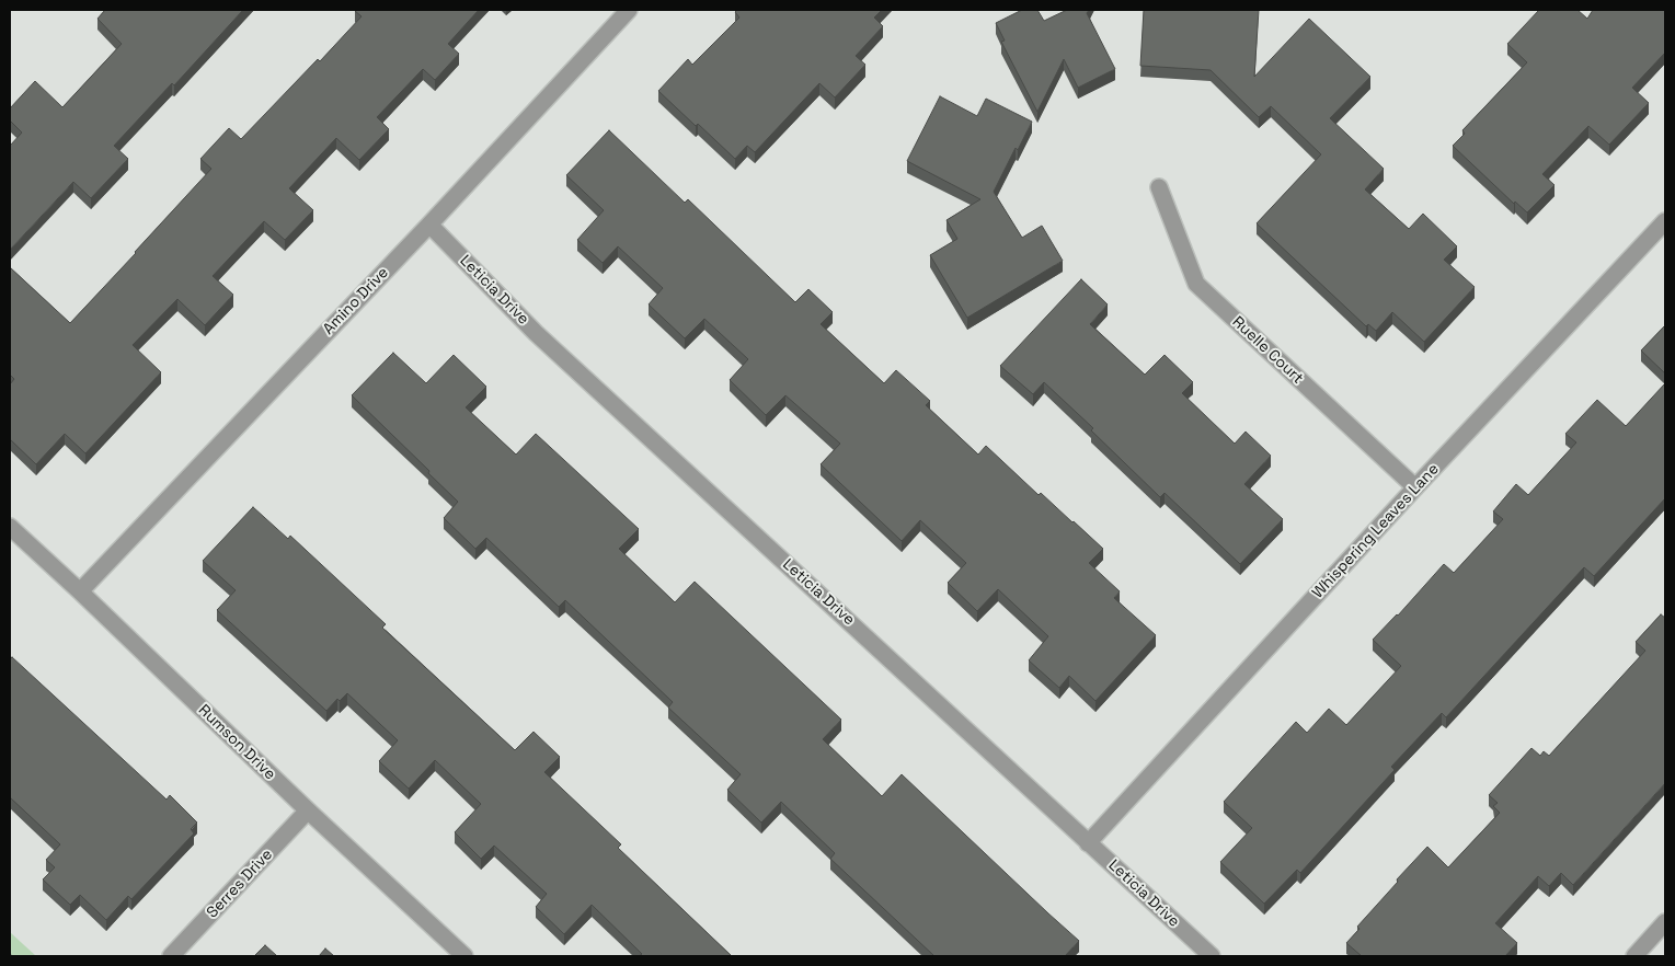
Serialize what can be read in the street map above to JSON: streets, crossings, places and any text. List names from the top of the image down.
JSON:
{
  "streets": {
    "street": [
      "Leticia Drive",
      "Amino Drive",
      "Ruelle Court",
      "Whispering Leaves Lane",
      "Rumson Drive",
      "Serres Drive"
    ]
  },
  "crossings": [
    ["Leticia Drive", "Amino Drive"],
    ["Leticia Drive", "Whispering Leaves Lane"],
    ["Amino Drive", "Rumson Drive"],
    ["Ruelle Court", "Whispering Leaves Lane"],
    ["Rumson Drive", "Serres Drive"]
  ]
}
